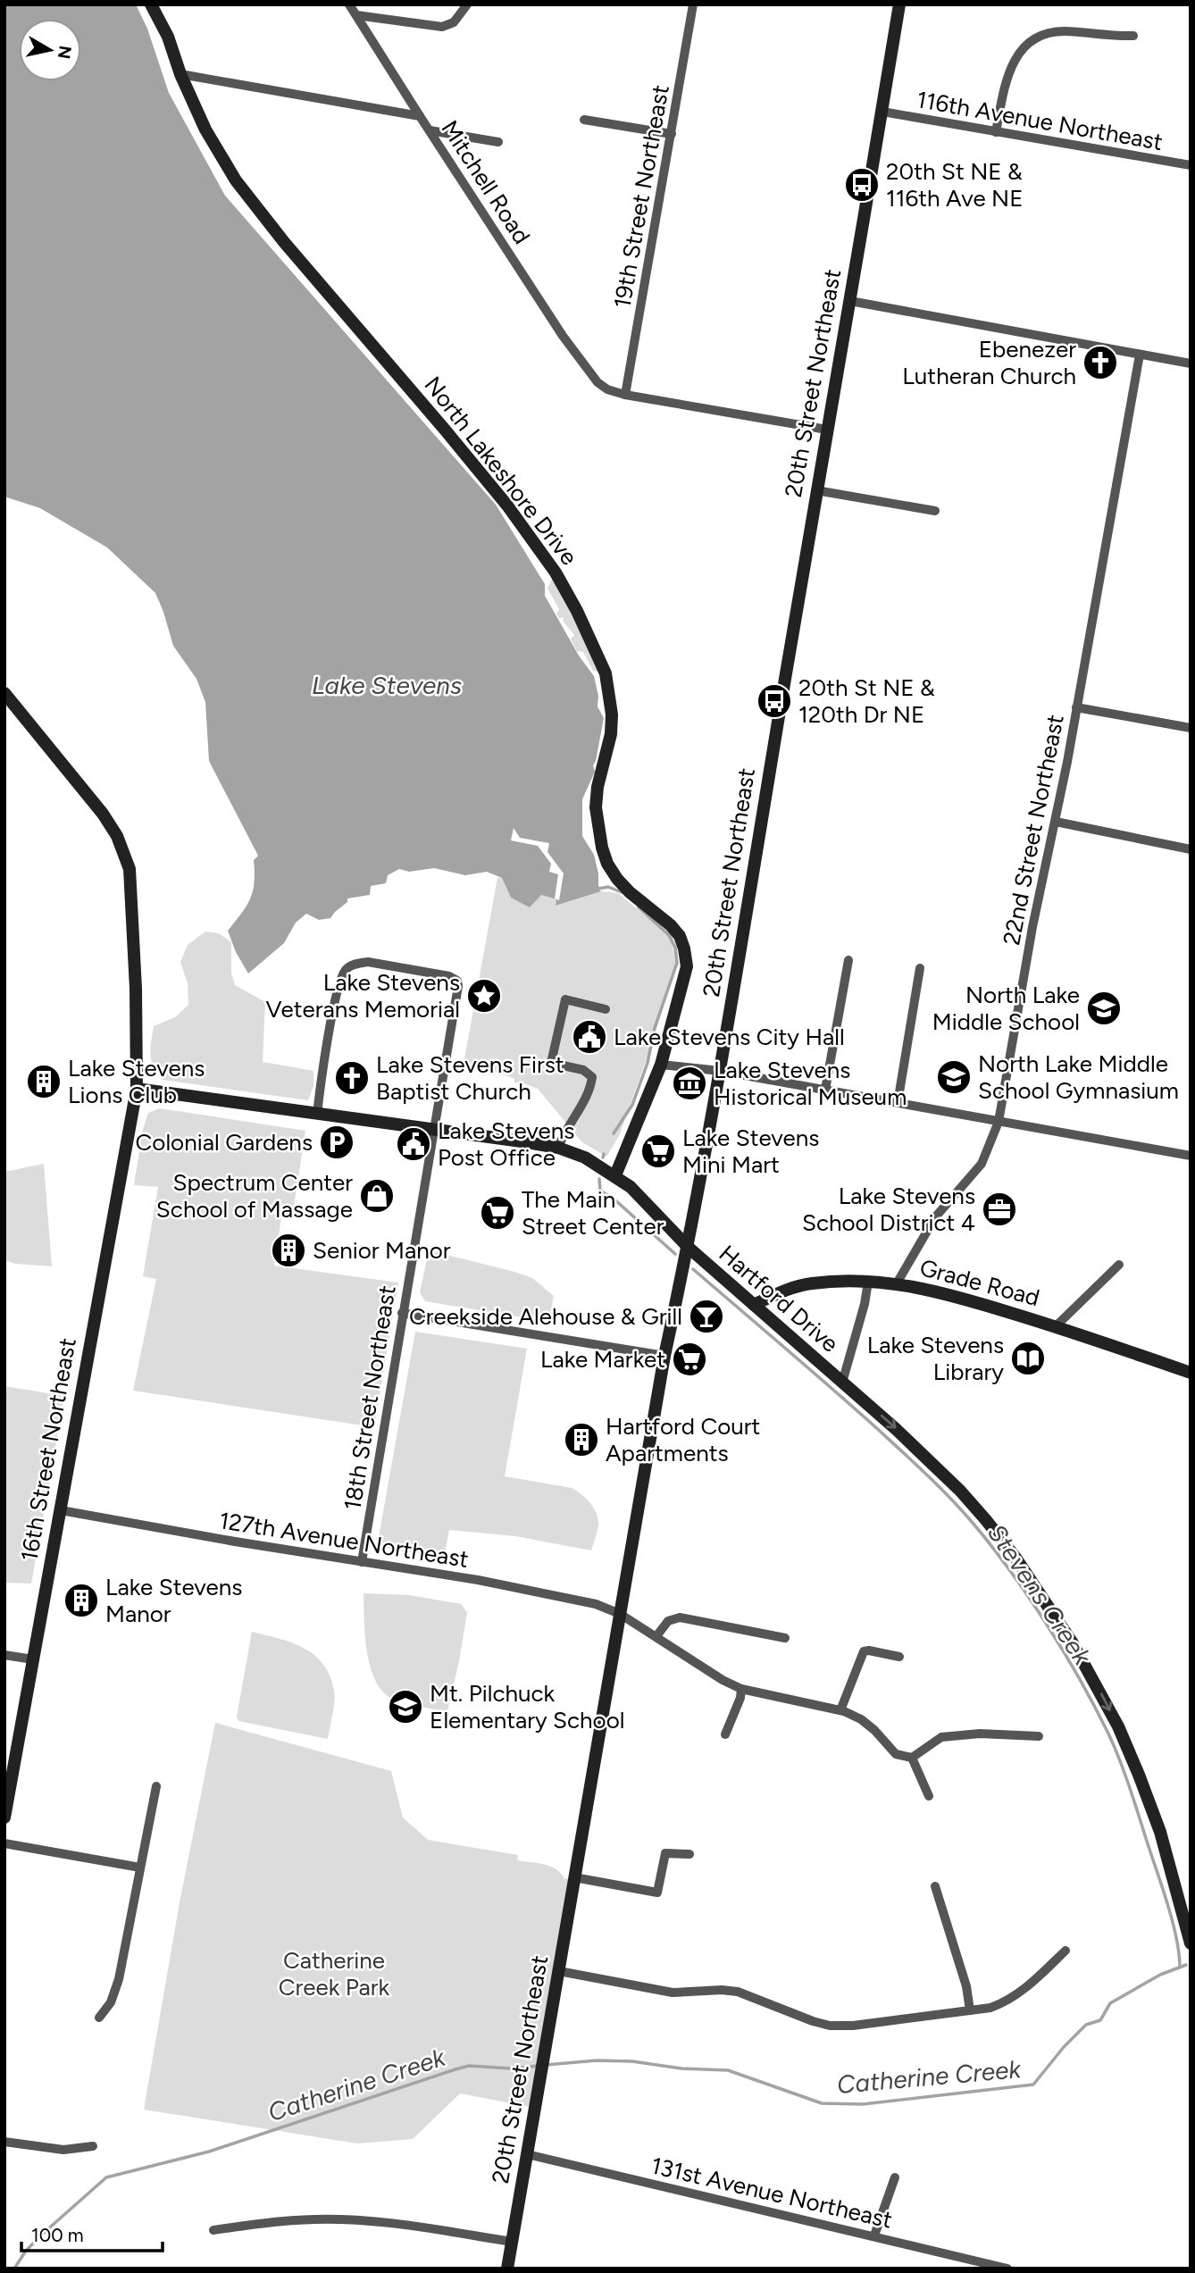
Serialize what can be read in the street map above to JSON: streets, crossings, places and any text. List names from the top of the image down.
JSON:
{
  "streets": {
    "main road": [
      "20th Street Northeast",
      "North Lakeshore Drive",
      "Grade Road",
      "Hartford Drive",
      "16th Street Northeast"
    ],
    "street": [
      "116th Avenue Northeast",
      "Mitchell Road",
      "19th Street Northeast",
      "22nd Street Northeast",
      "18th Street Northeast",
      "127th Avenue Northeast",
      "131st Avenue Northeast"
    ]
  },
  "crossings": [
    ["116th Avenue Northeast", "20th Street Northeast"],
    ["Mitchell Road", "19th Street Northeast"],
    ["Mitchell Road", "20th Street Northeast"],
    ["Mitchell Road", "North Lakeshore Drive"],
    ["20th Street Northeast", "Hartford Drive"],
    ["20th Street Northeast", "127th Avenue Northeast"],
    ["20th Street Northeast", "131st Avenue Northeast"],
    ["North Lakeshore Drive", "Hartford Drive"],
    ["22nd Street Northeast", "Grade Road"],
    ["Grade Road", "Hartford Drive"],
    ["Hartford Drive", "18th Street Northeast"],
    ["Hartford Drive", "16th Street Northeast"],
    ["18th Street Northeast", "127th Avenue Northeast"],
    ["16th Street Northeast", "127th Avenue Northeast"]
  ],
  "one_way": ["Hartford Drive"],
  "water": ["Lake Stevens", "Stevens Creek", "Catherine Creek"],
  "parks": ["Catherine Creek Park"],
  "places": {
    "bus stop": ["20th St NE & 116th Ave NE", "20th St NE & 120th Dr NE"],
    "church": ["Ebenezer Lutheran Church", "Lake Stevens First Baptist Church"],
    "place": ["Lake Stevens Veterans Memorial"],
    "school or university": ["North Lake Middle School", "North Lake Middle School Gymnasium", "Mt. Pilchuck Elementary School"],
    "public building": ["Lake Stevens City Hall", "Lake Stevens Post Office"],
    "building": [
      "Lake Stevens Lions Club",
      "Senior Manor",
      "Hartford Court Apartments",
      "Lake Stevens Manor"
    ],
    "museum": ["Lake Stevens Historical Museum"],
    "parking": ["Colonial Gardens"],
    "supermarket": ["Lake Stevens Mini Mart", "The Main Street Center", "Lake Market"],
    "shop": ["Spectrum Center School of Massage"],
    "office": ["Lake Stevens School District 4"],
    "bar": ["Creekside Alehouse & Grill"],
    "library": ["Lake Stevens Library"]
  },
  "scale_bar": "100 m",
  "north": "right"
}
